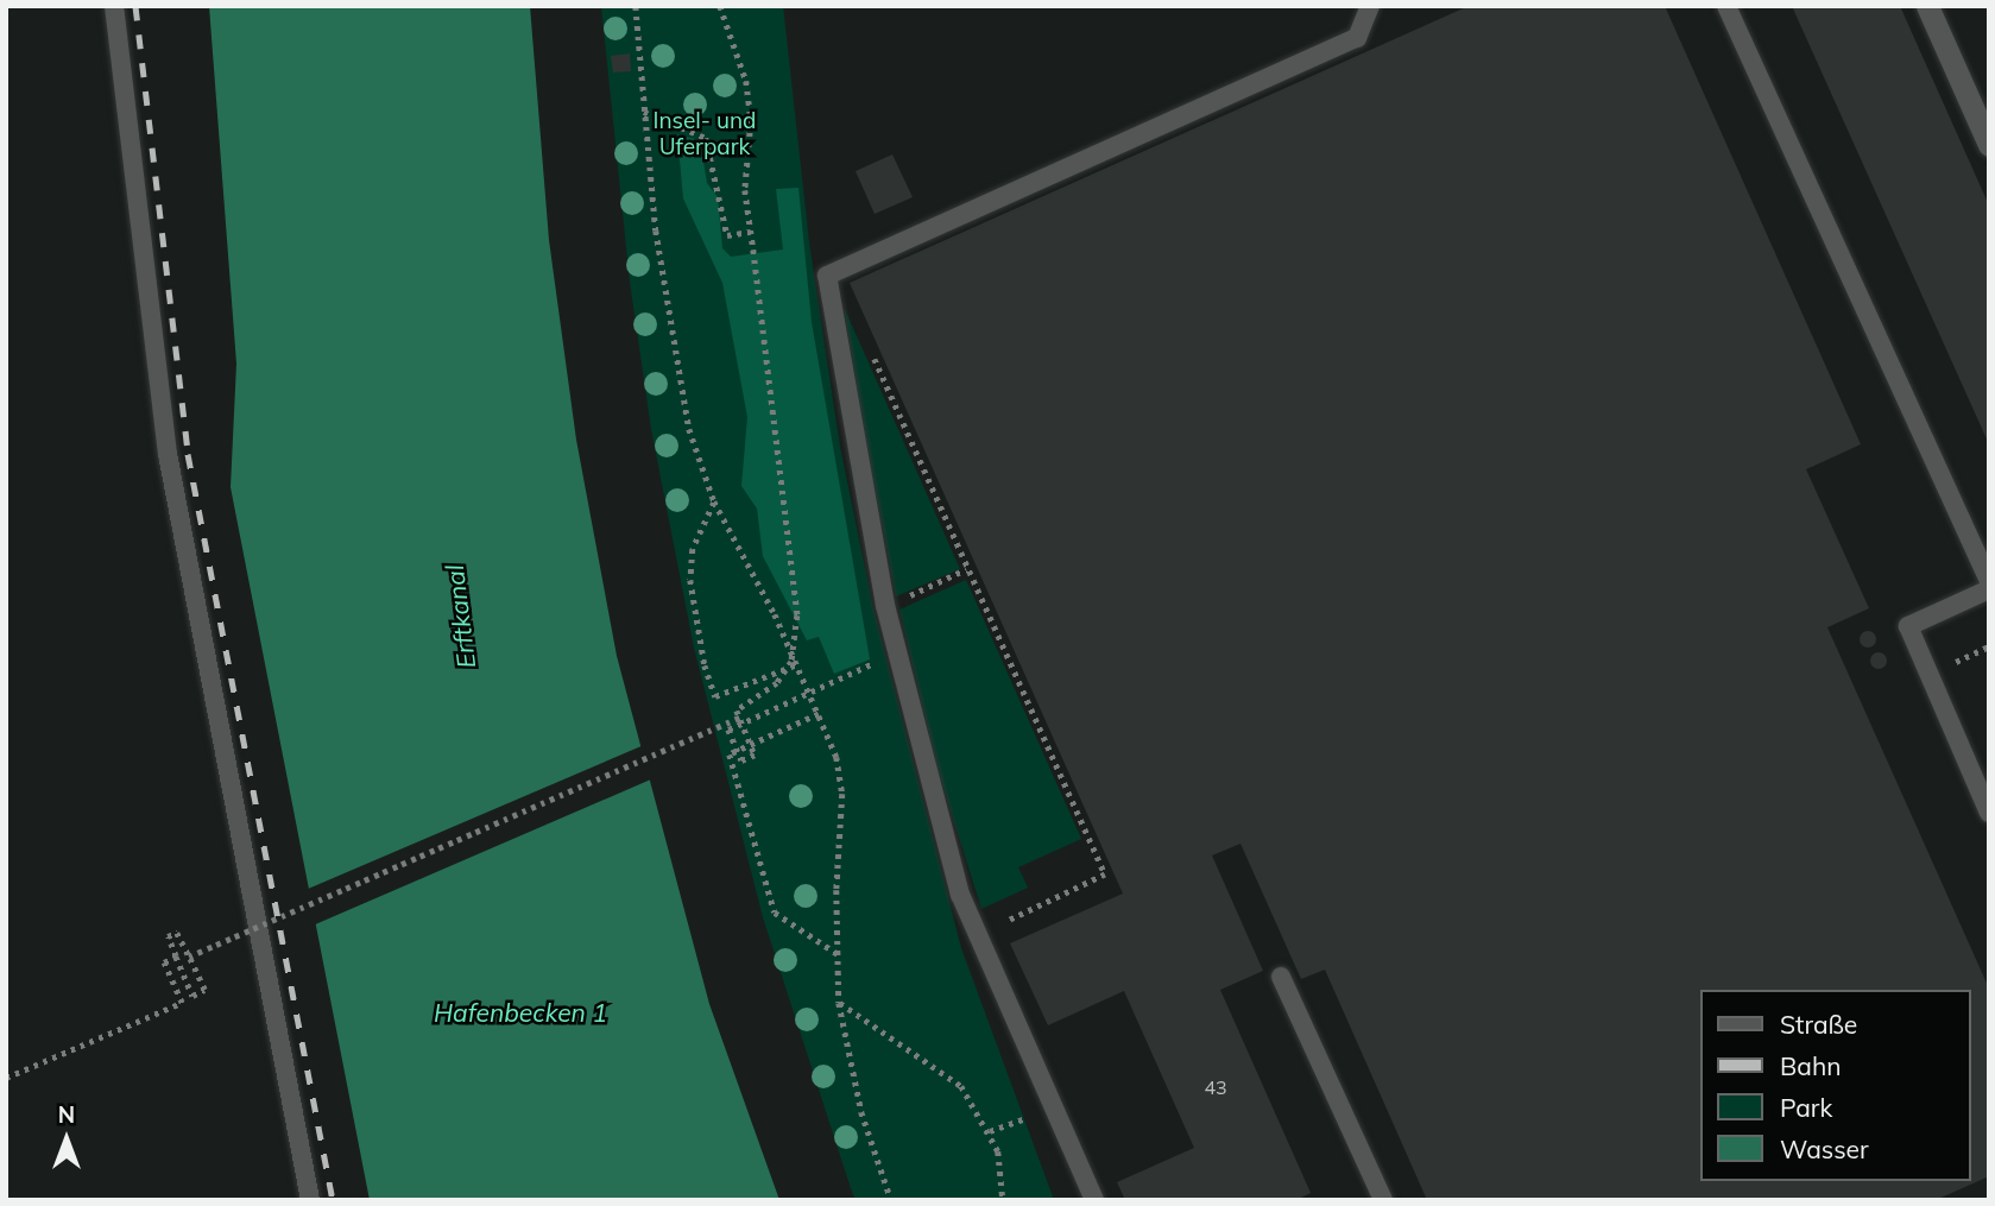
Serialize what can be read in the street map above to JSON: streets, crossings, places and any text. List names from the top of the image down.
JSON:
{
  "water": ["Erftkanal", "Hafenbecken 1"],
  "parks": ["Insel- und Uferpark"],
  "house_numbers": ["43"],
  "legend": [
    "Straße",
    "Bahn",
    "Park",
    "Wasser"
  ],
  "north": "top"
}
